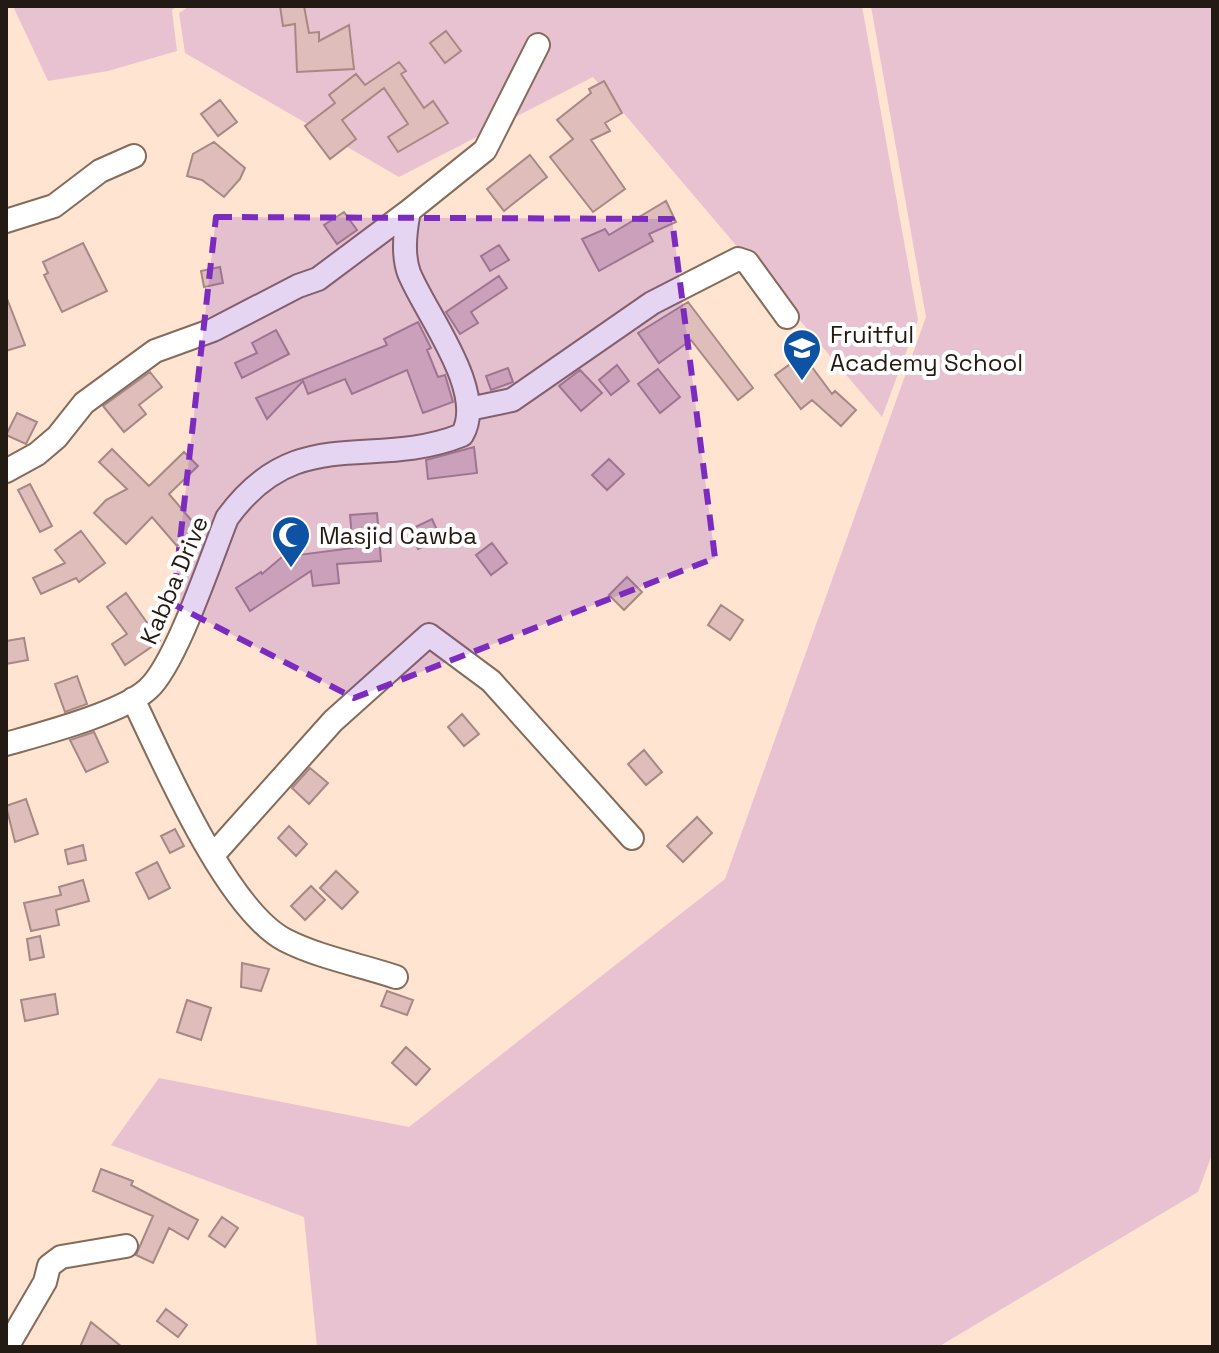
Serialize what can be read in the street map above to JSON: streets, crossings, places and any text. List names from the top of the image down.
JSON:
{
  "streets": {
    "street": ["Kabba Drive"]
  },
  "places": {
    "school or university": ["Fruitful Academy School"],
    "mosque": ["Masjid Cawba"]
  }
}
